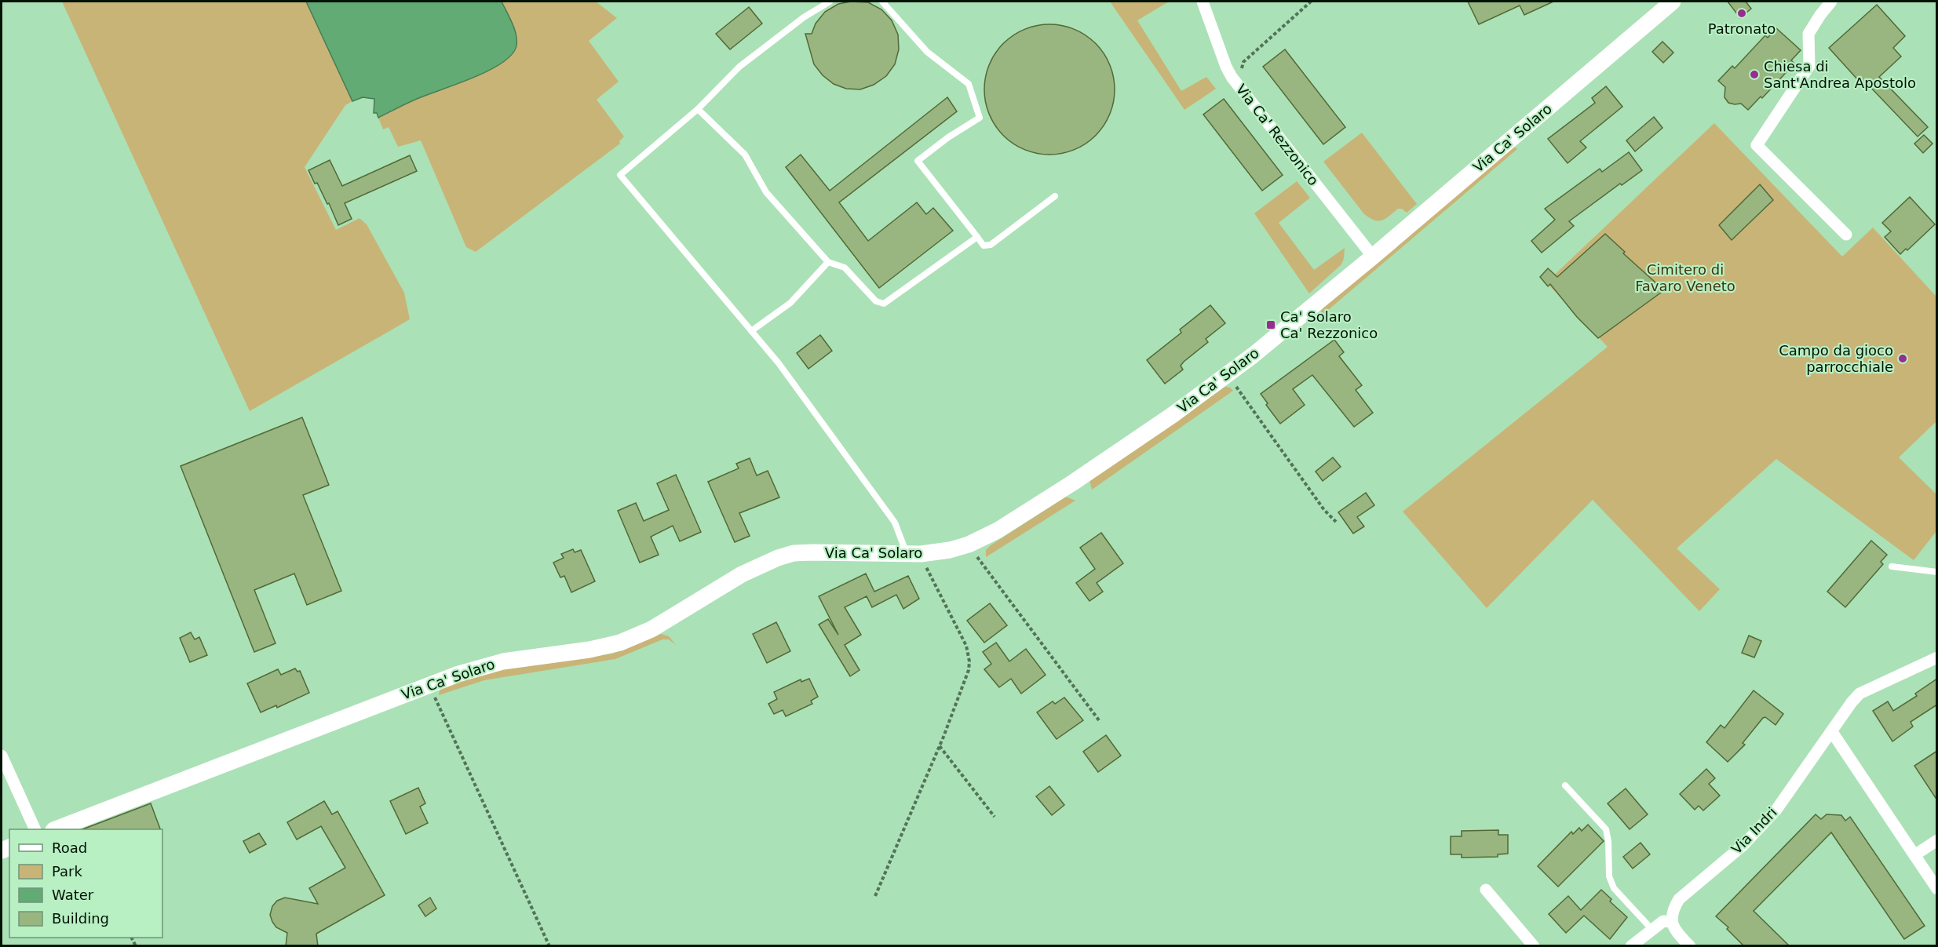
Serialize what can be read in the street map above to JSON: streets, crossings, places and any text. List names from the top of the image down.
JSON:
{
  "streets": {
    "street": ["Via Ca' Rezzonico", "Via Ca' Solaro", "Via Indri"]
  },
  "crossings": [
    ["Via Ca' Rezzonico", "Via Ca' Solaro"]
  ],
  "parks": ["Cimitero di Favaro Veneto"],
  "places": {
    "other": ["Patronato", "Chiesa di Sant'Andrea Apostolo", "Campo da gioco parrocchiale"],
    "transit": ["Ca' Solaro Ca' Rezzonico"]
  },
  "legend": [
    "Road",
    "Park",
    "Water",
    "Building"
  ]
}
